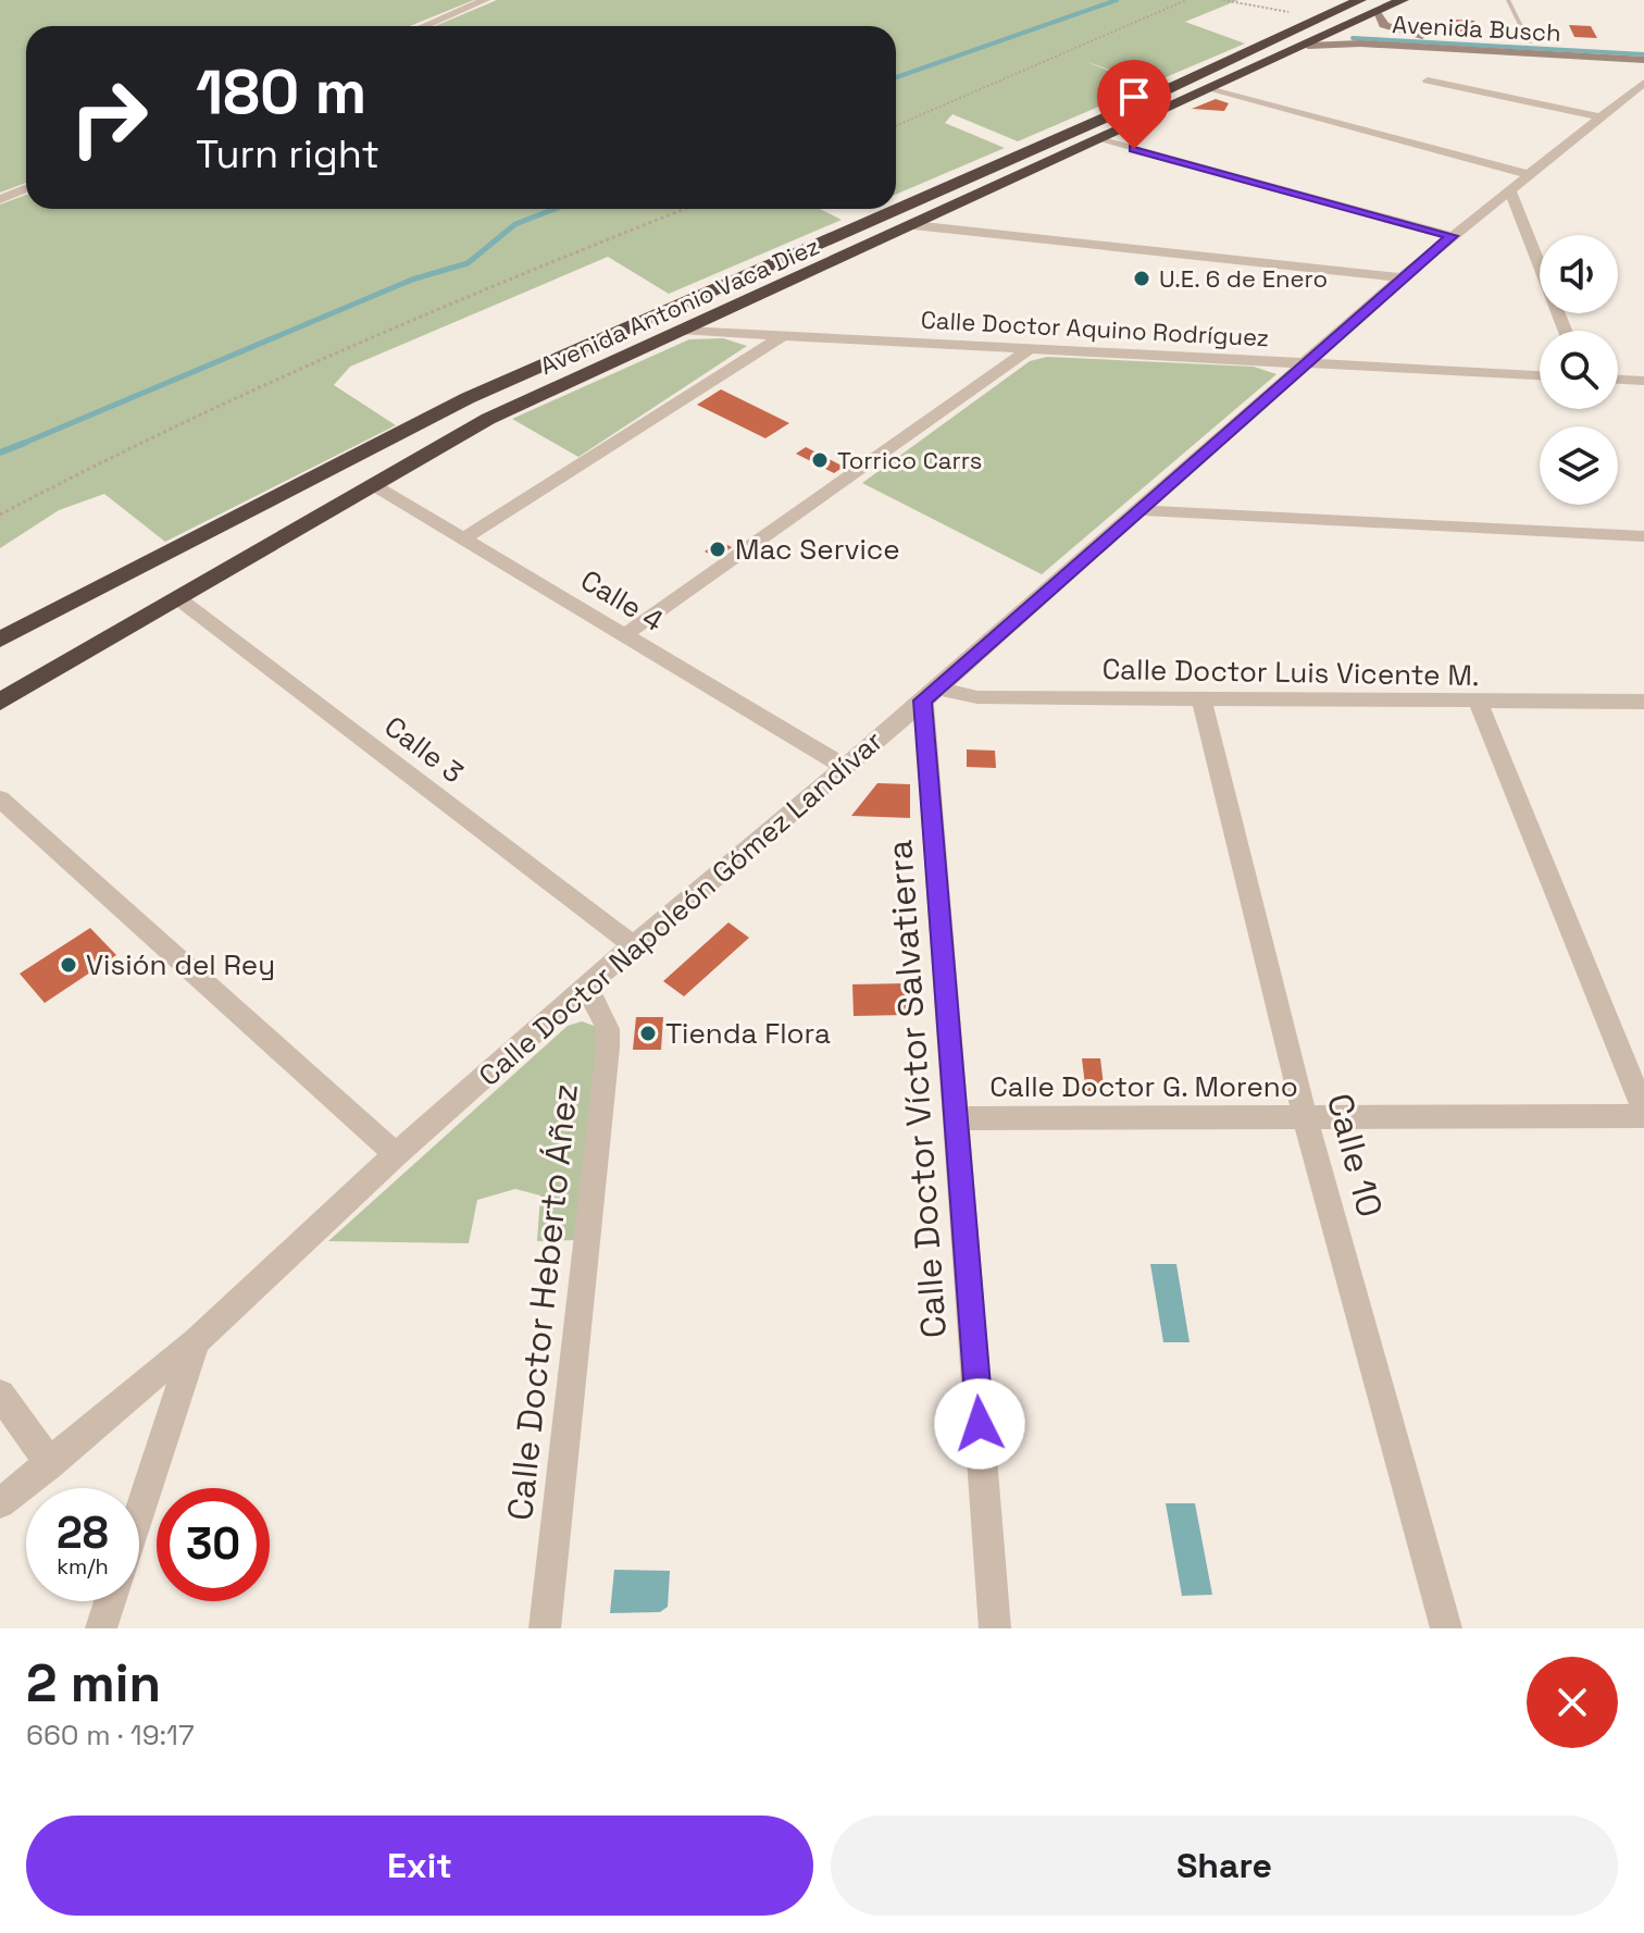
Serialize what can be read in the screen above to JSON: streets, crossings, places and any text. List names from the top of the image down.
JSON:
{
  "streets": {
    "highway": ["Avenida Antonio Vaca Diez"],
    "main road": ["Avenida Busch"],
    "street": [
      "Calle Doctor Aquino Rodríguez",
      "Calle 4",
      "Calle Doctor Luis Vicente M.",
      "Calle 3",
      "Calle Doctor Napoleón Gómez Landívar",
      "Calle Doctor G. Moreno",
      "Calle Doctor Víctor Salvatierra",
      "Calle 10",
      "Calle Doctor Heberto Áñez"
    ]
  },
  "crossings": [
    ["Avenida Busch", "Avenida Antonio Vaca Diez"],
    ["Avenida Antonio Vaca Diez", "Calle Doctor Aquino Rodríguez"],
    ["Avenida Antonio Vaca Diez", "Calle 4"],
    ["Avenida Antonio Vaca Diez", "Calle 3"],
    ["Calle Doctor Aquino Rodríguez", "Calle Doctor Napoleón Gómez Landívar"],
    ["Calle 4", "Calle Doctor Napoleón Gómez Landívar"],
    ["Calle Doctor Luis Vicente M.", "Calle Doctor Napoleón Gómez Landívar"],
    ["Calle Doctor Luis Vicente M.", "Calle Doctor Víctor Salvatierra"],
    ["Calle Doctor Luis Vicente M.", "Calle 10"],
    ["Calle 3", "Calle Doctor Napoleón Gómez Landívar"],
    ["Calle Doctor Napoleón Gómez Landívar", "Calle Doctor Víctor Salvatierra"],
    ["Calle Doctor Napoleón Gómez Landívar", "Calle Doctor Heberto Áñez"],
    ["Calle Doctor G. Moreno", "Calle Doctor Víctor Salvatierra"],
    ["Calle Doctor G. Moreno", "Calle 10"]
  ],
  "places": [
    "U.E. 6 de Enero",
    "Torrico Carrs",
    "Mac Service",
    "Visión del Rey",
    "Tienda Flora"
  ],
  "page": {
    "turn": ["180 m", "Turn right"],
    "speed": "28 km/h",
    "limit": "30",
    "heading": ["2 min", "660 m · 19:17"],
    "buttons": ["Exit", "Share"]
  }
}
